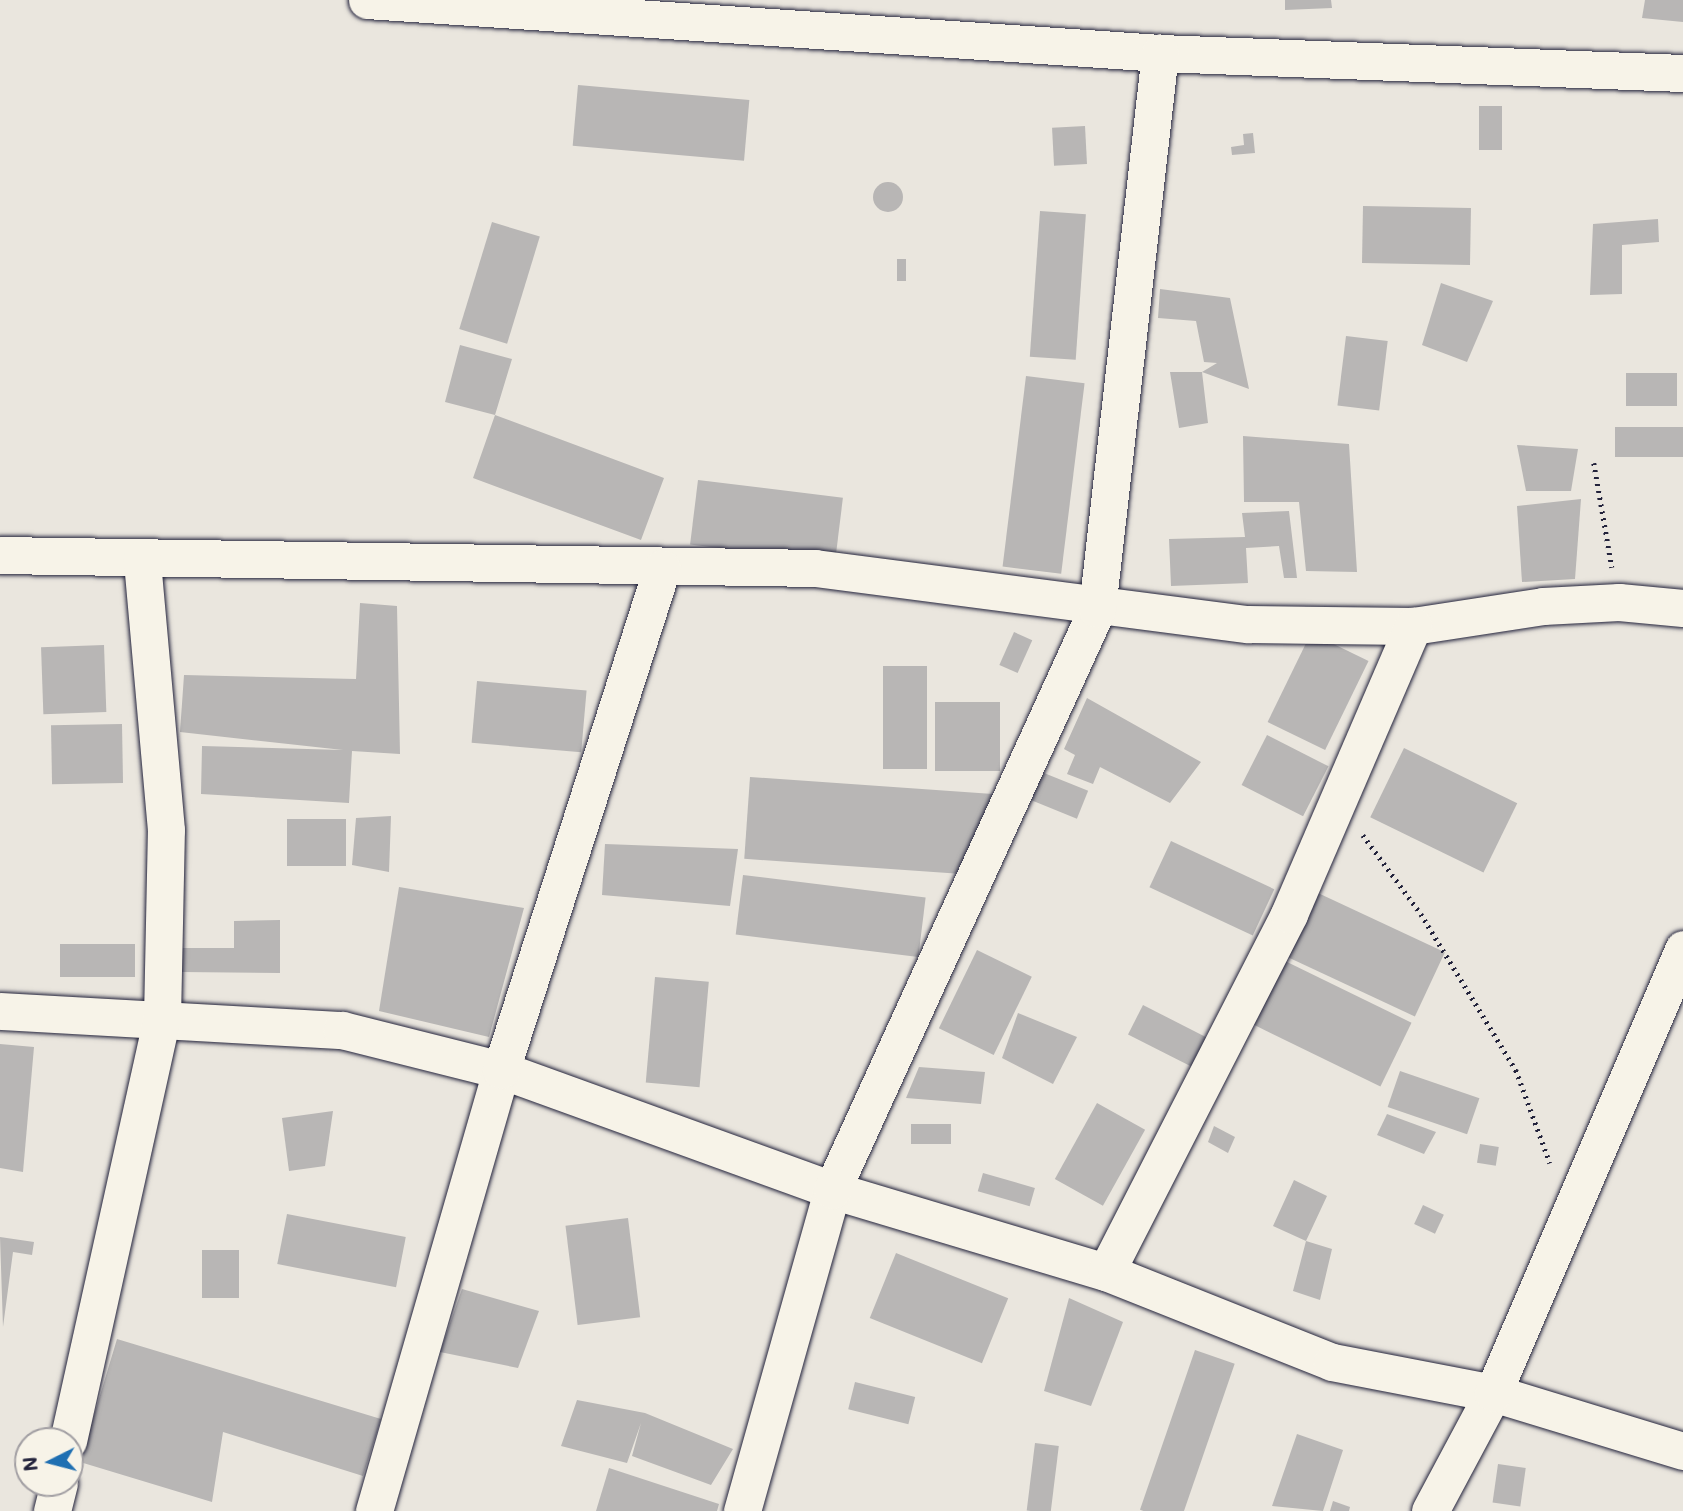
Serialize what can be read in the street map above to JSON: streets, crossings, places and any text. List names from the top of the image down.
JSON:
{
  "north": "left"
}
